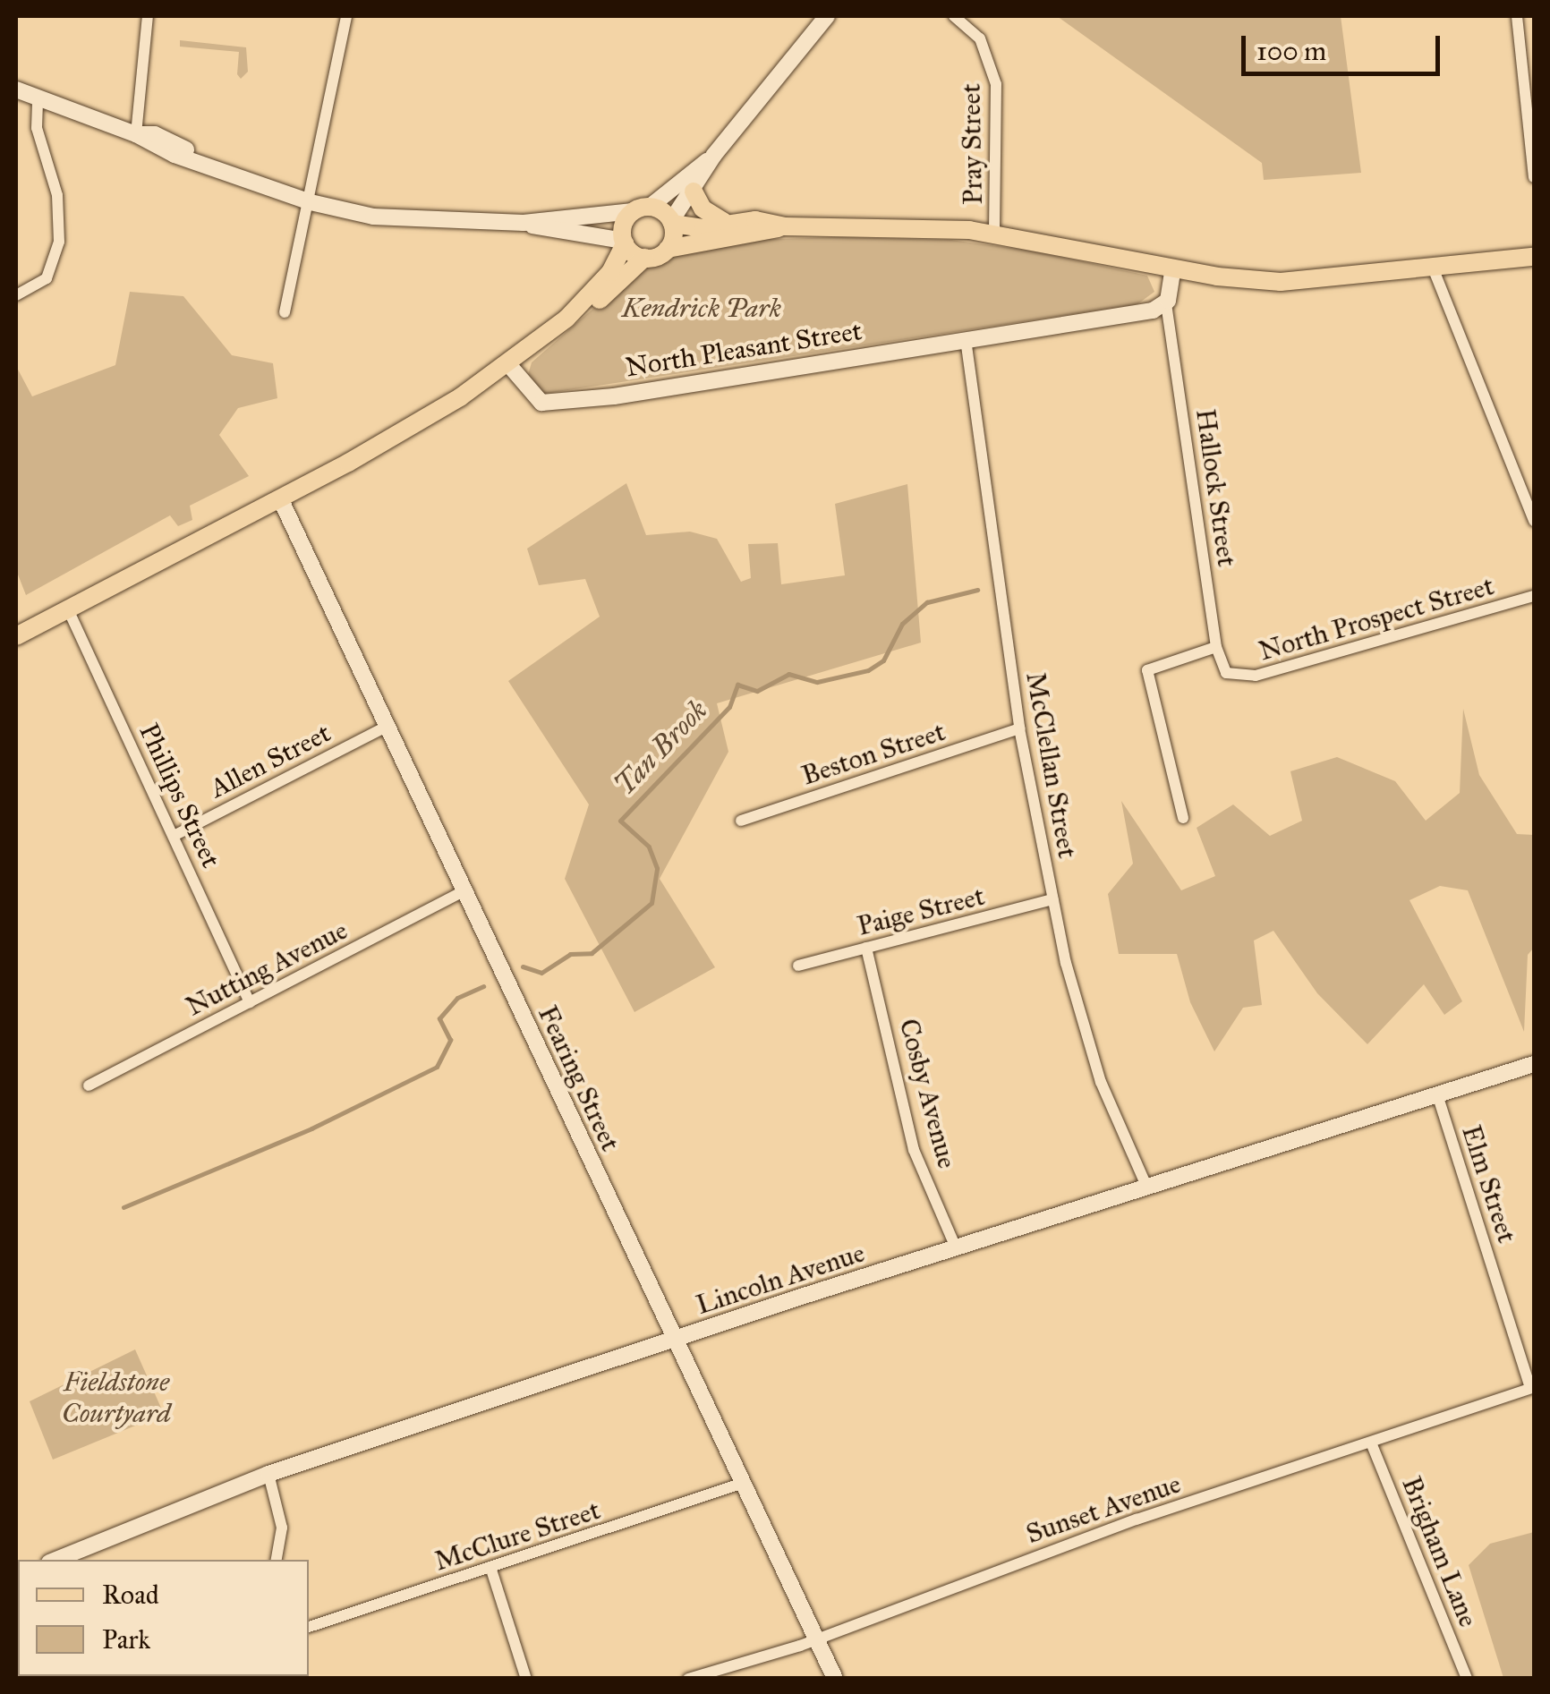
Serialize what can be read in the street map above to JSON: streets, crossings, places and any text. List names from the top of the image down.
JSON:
{
  "streets": {
    "street": [
      "Pray Street",
      "North Pleasant Street",
      "Hallock Street",
      "North Prospect Street",
      "Beston Street",
      "Allen Street",
      "McClellan Street",
      "Phillips Street",
      "Paige Street",
      "Nutting Avenue",
      "Fearing Street",
      "Cosby Avenue",
      "Elm Street",
      "Lincoln Avenue",
      "Sunset Avenue",
      "McClure Street",
      "Brigham Lane"
    ]
  },
  "crossings": [
    ["North Pleasant Street", "Hallock Street"],
    ["North Pleasant Street", "McClellan Street"],
    ["Hallock Street", "North Prospect Street"],
    ["Beston Street", "McClellan Street"],
    ["Allen Street", "Phillips Street"],
    ["Allen Street", "Fearing Street"],
    ["McClellan Street", "Paige Street"],
    ["McClellan Street", "Lincoln Avenue"],
    ["Phillips Street", "Nutting Avenue"],
    ["Paige Street", "Cosby Avenue"],
    ["Nutting Avenue", "Fearing Street"],
    ["Fearing Street", "Lincoln Avenue"],
    ["Fearing Street", "Sunset Avenue"],
    ["Fearing Street", "McClure Street"],
    ["Cosby Avenue", "Lincoln Avenue"],
    ["Elm Street", "Lincoln Avenue"],
    ["Elm Street", "Sunset Avenue"],
    ["Sunset Avenue", "Brigham Lane"]
  ],
  "water": ["Tan Brook"],
  "parks": ["Kendrick Park", "Fieldstone Courtyard"],
  "legend": ["Road", "Park"],
  "scale_bar": "100 m"
}
